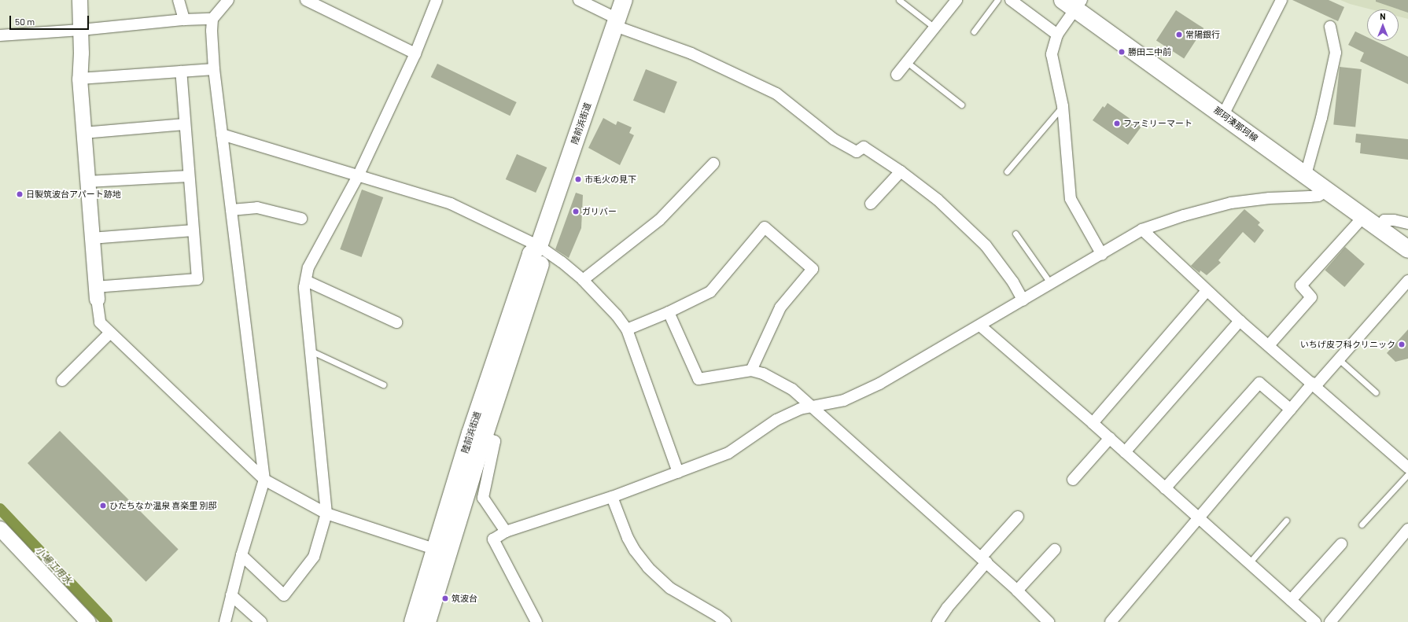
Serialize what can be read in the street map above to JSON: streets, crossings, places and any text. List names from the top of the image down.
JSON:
{
  "streets": {
    "main road": ["陸前浜街道", "那珂湊那珂線"]
  },
  "water": ["小場江用水"],
  "places": [
    "常陽銀行",
    "勝田二中前",
    "ファミリーマート",
    "市毛火の見下",
    "日製筑波台アパート跡地",
    "ガリバー",
    "いちげ皮フ科クリニック",
    "ひたちなか温泉 喜楽里 別邸",
    "筑波台"
  ],
  "scale_bar": "50 m",
  "north": "top"
}
